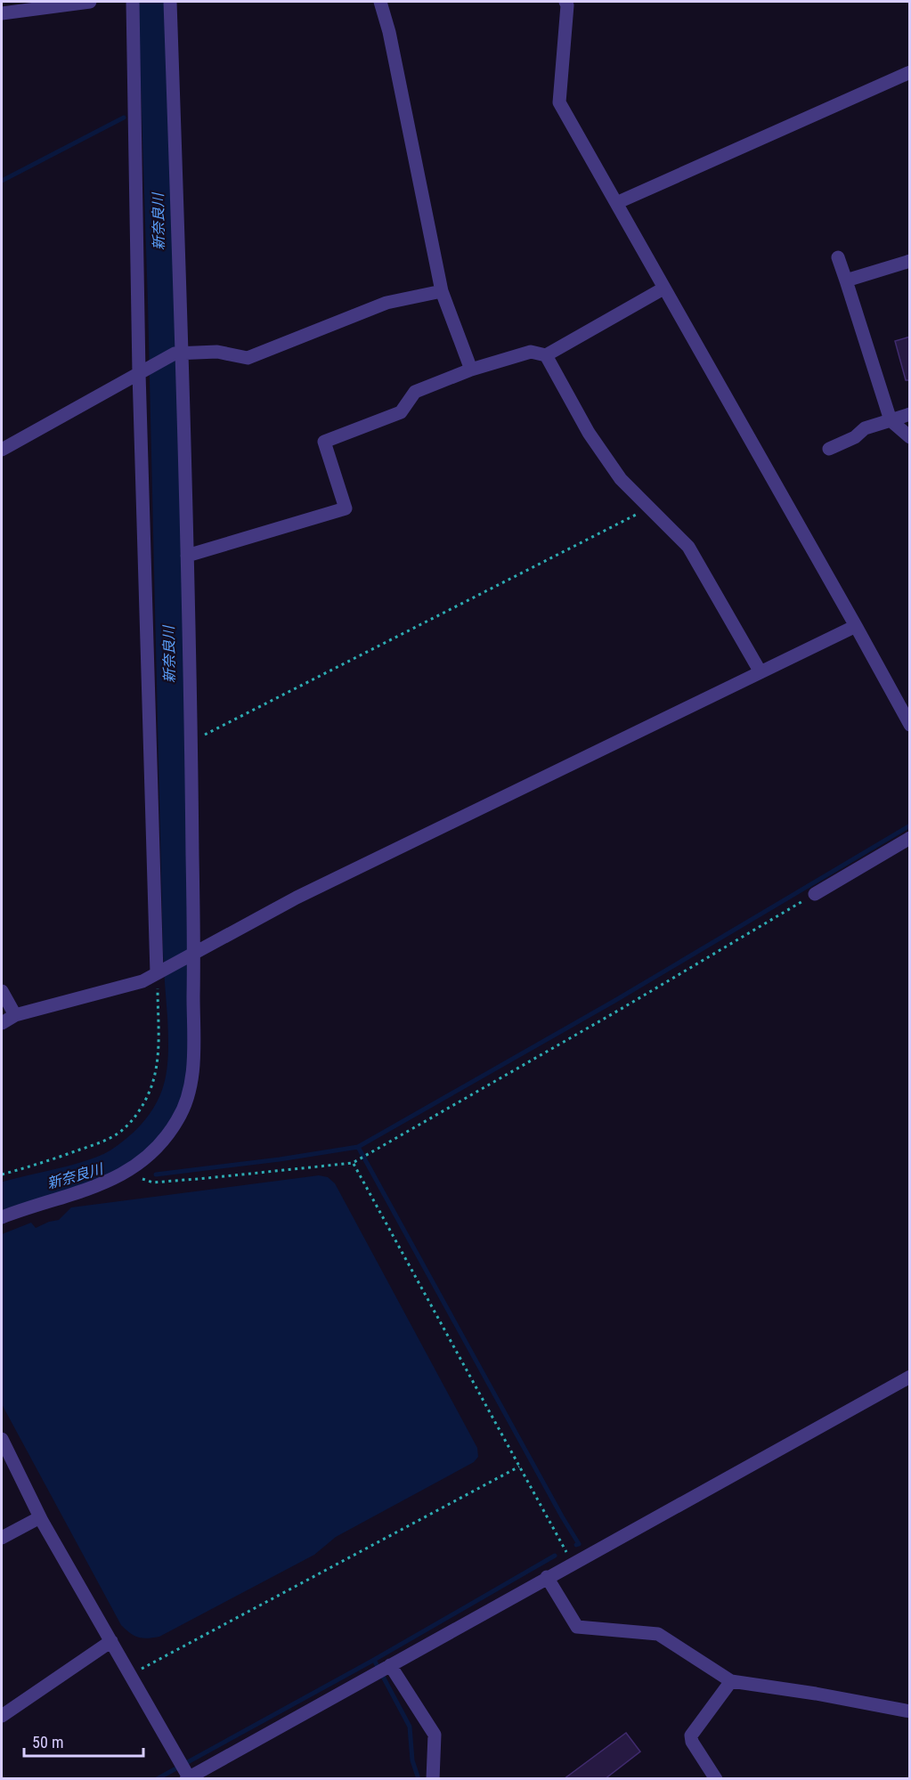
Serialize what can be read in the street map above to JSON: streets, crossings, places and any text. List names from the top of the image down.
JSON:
{
  "water": ["新奈良川"],
  "scale_bar": "50 m"
}
